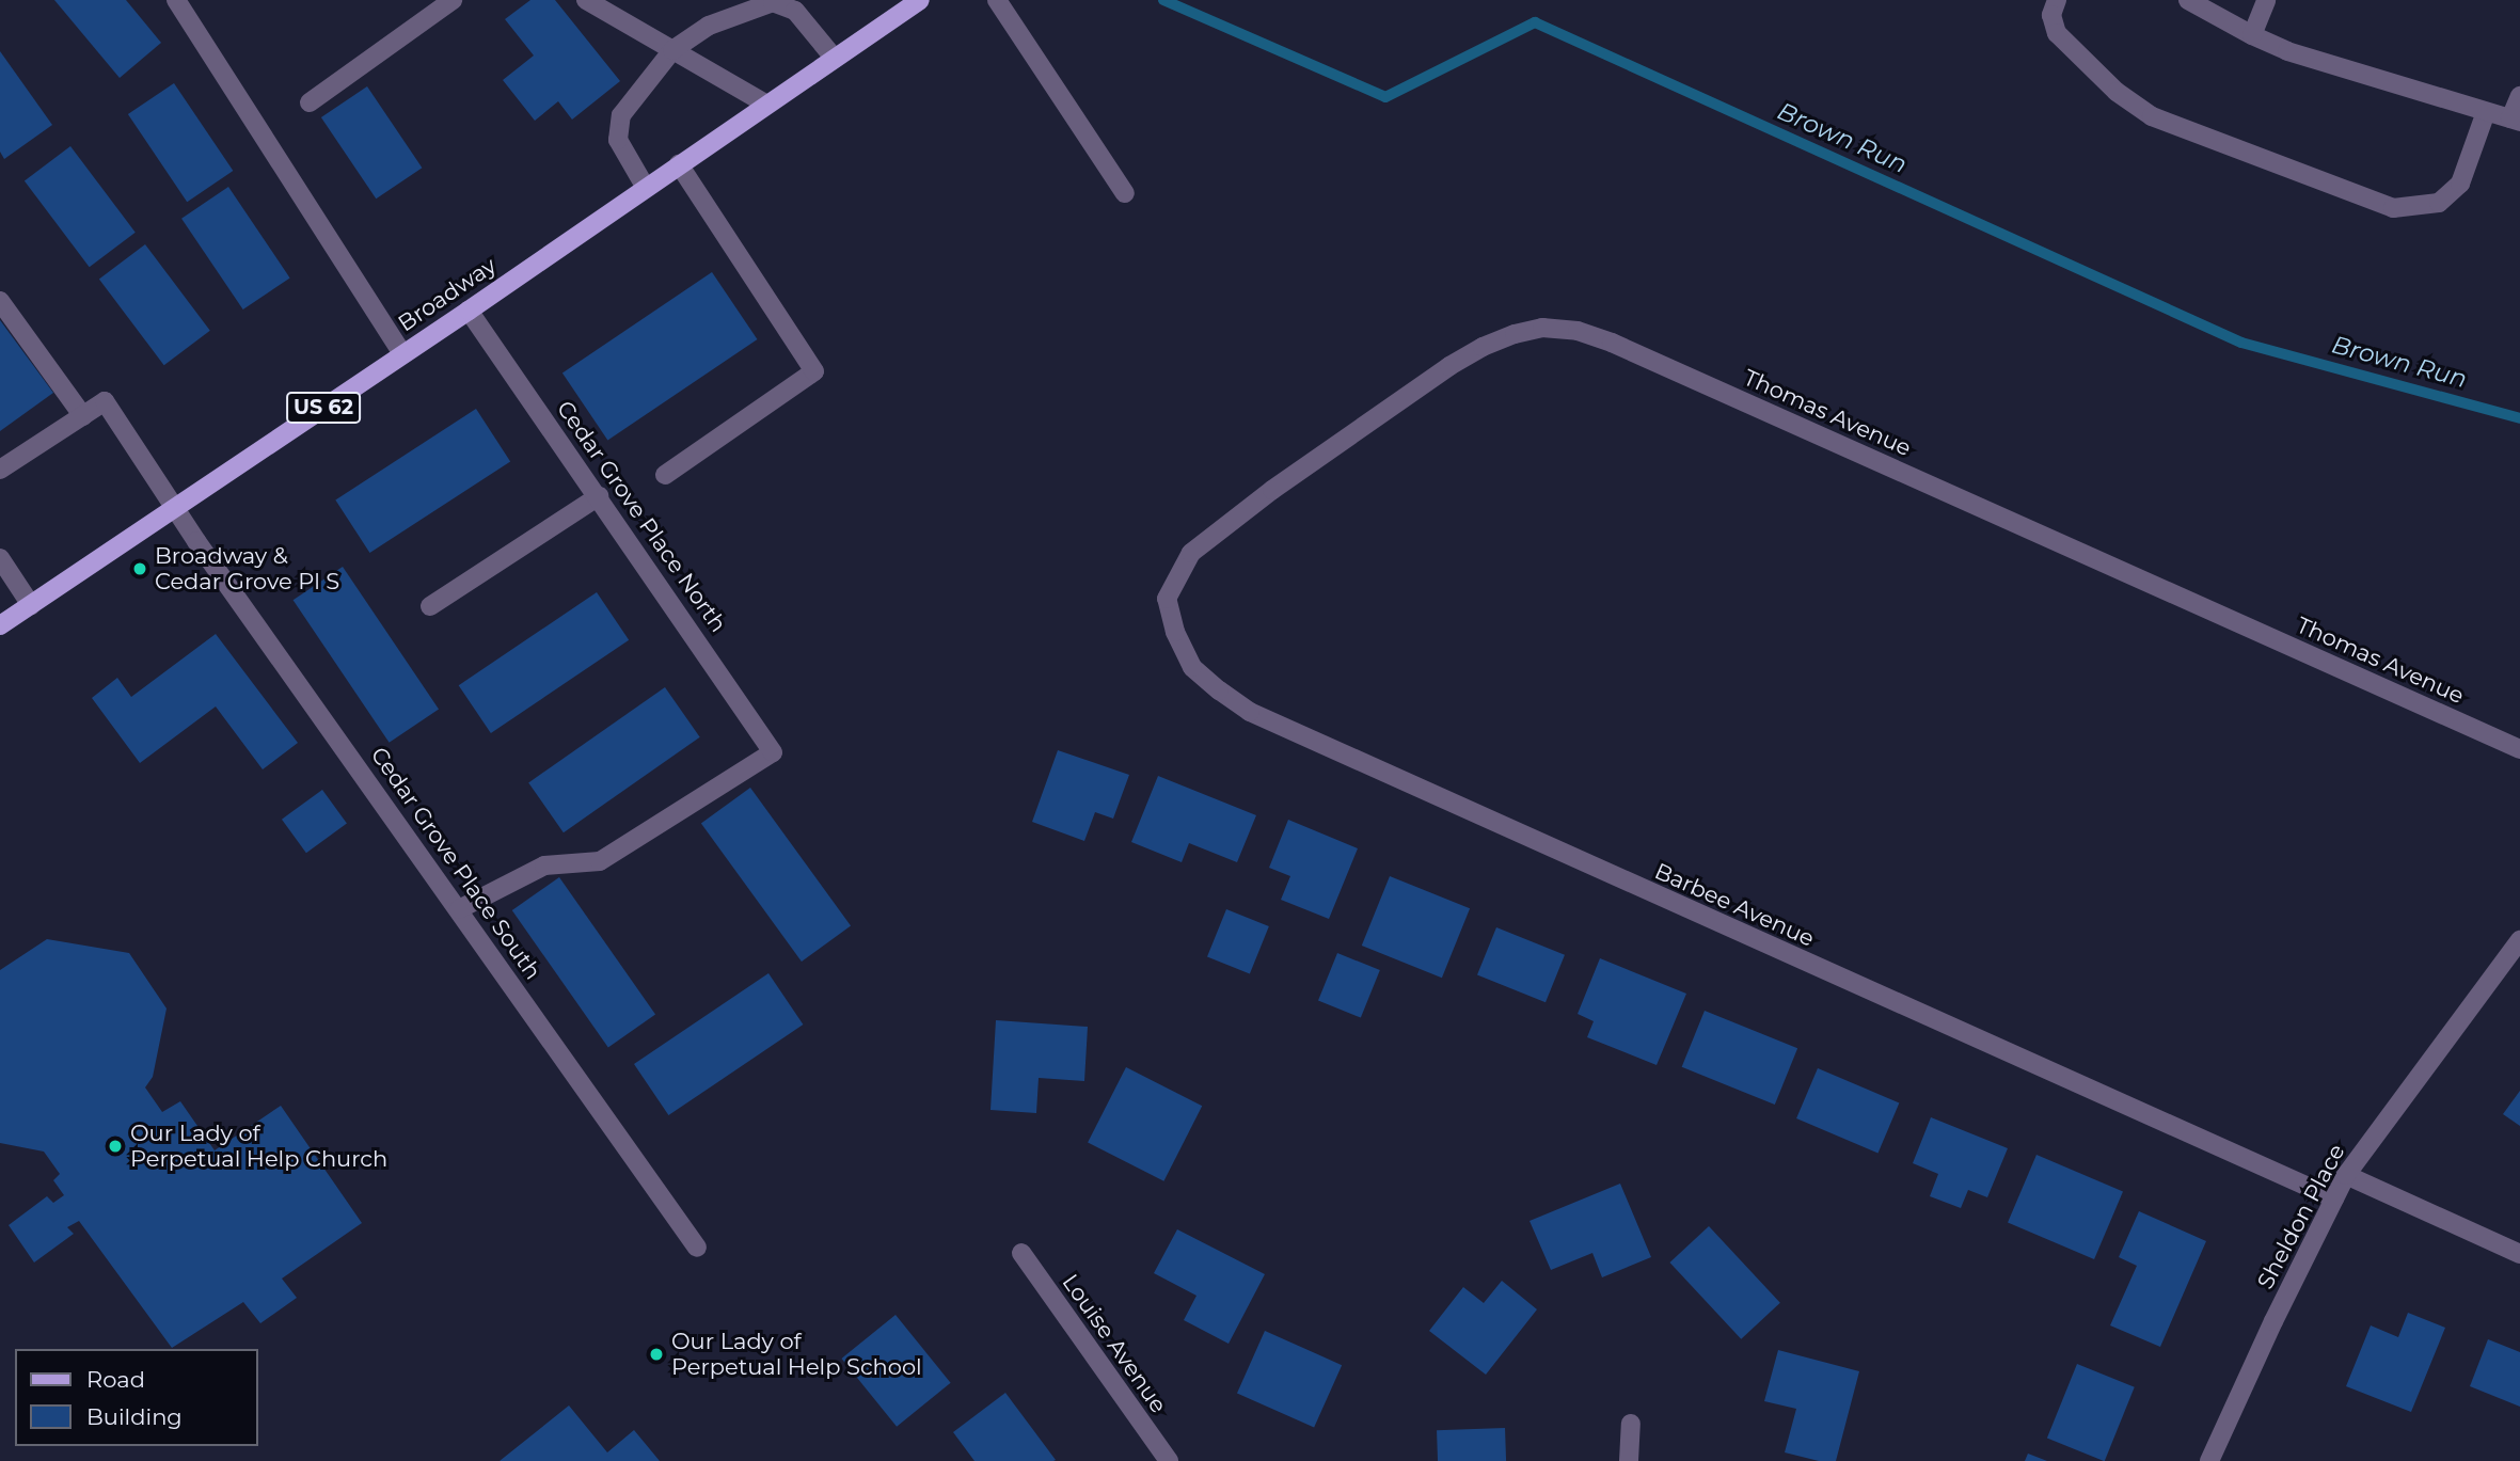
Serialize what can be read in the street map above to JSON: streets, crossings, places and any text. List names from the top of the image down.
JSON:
{
  "streets": {
    "main road": ["Broadway", "US 62"],
    "street": [
      "Thomas Avenue",
      "Cedar Grove Place North",
      "Cedar Grove Place South",
      "Barbee Avenue",
      "Sheldon Place",
      "Louise Avenue"
    ]
  },
  "crossings": [
    ["Broadway", "Cedar Grove Place North"],
    ["Broadway", "Cedar Grove Place South"],
    ["Thomas Avenue", "Barbee Avenue"],
    ["Cedar Grove Place North", "Cedar Grove Place South"],
    ["Barbee Avenue", "Sheldon Place"]
  ],
  "water": ["Brown Run"],
  "places": ["Broadway & Cedar Grove Pl S", "Our Lady of Perpetual Help Church", "Our Lady of Perpetual Help School"],
  "legend": ["Road", "Building"]
}
